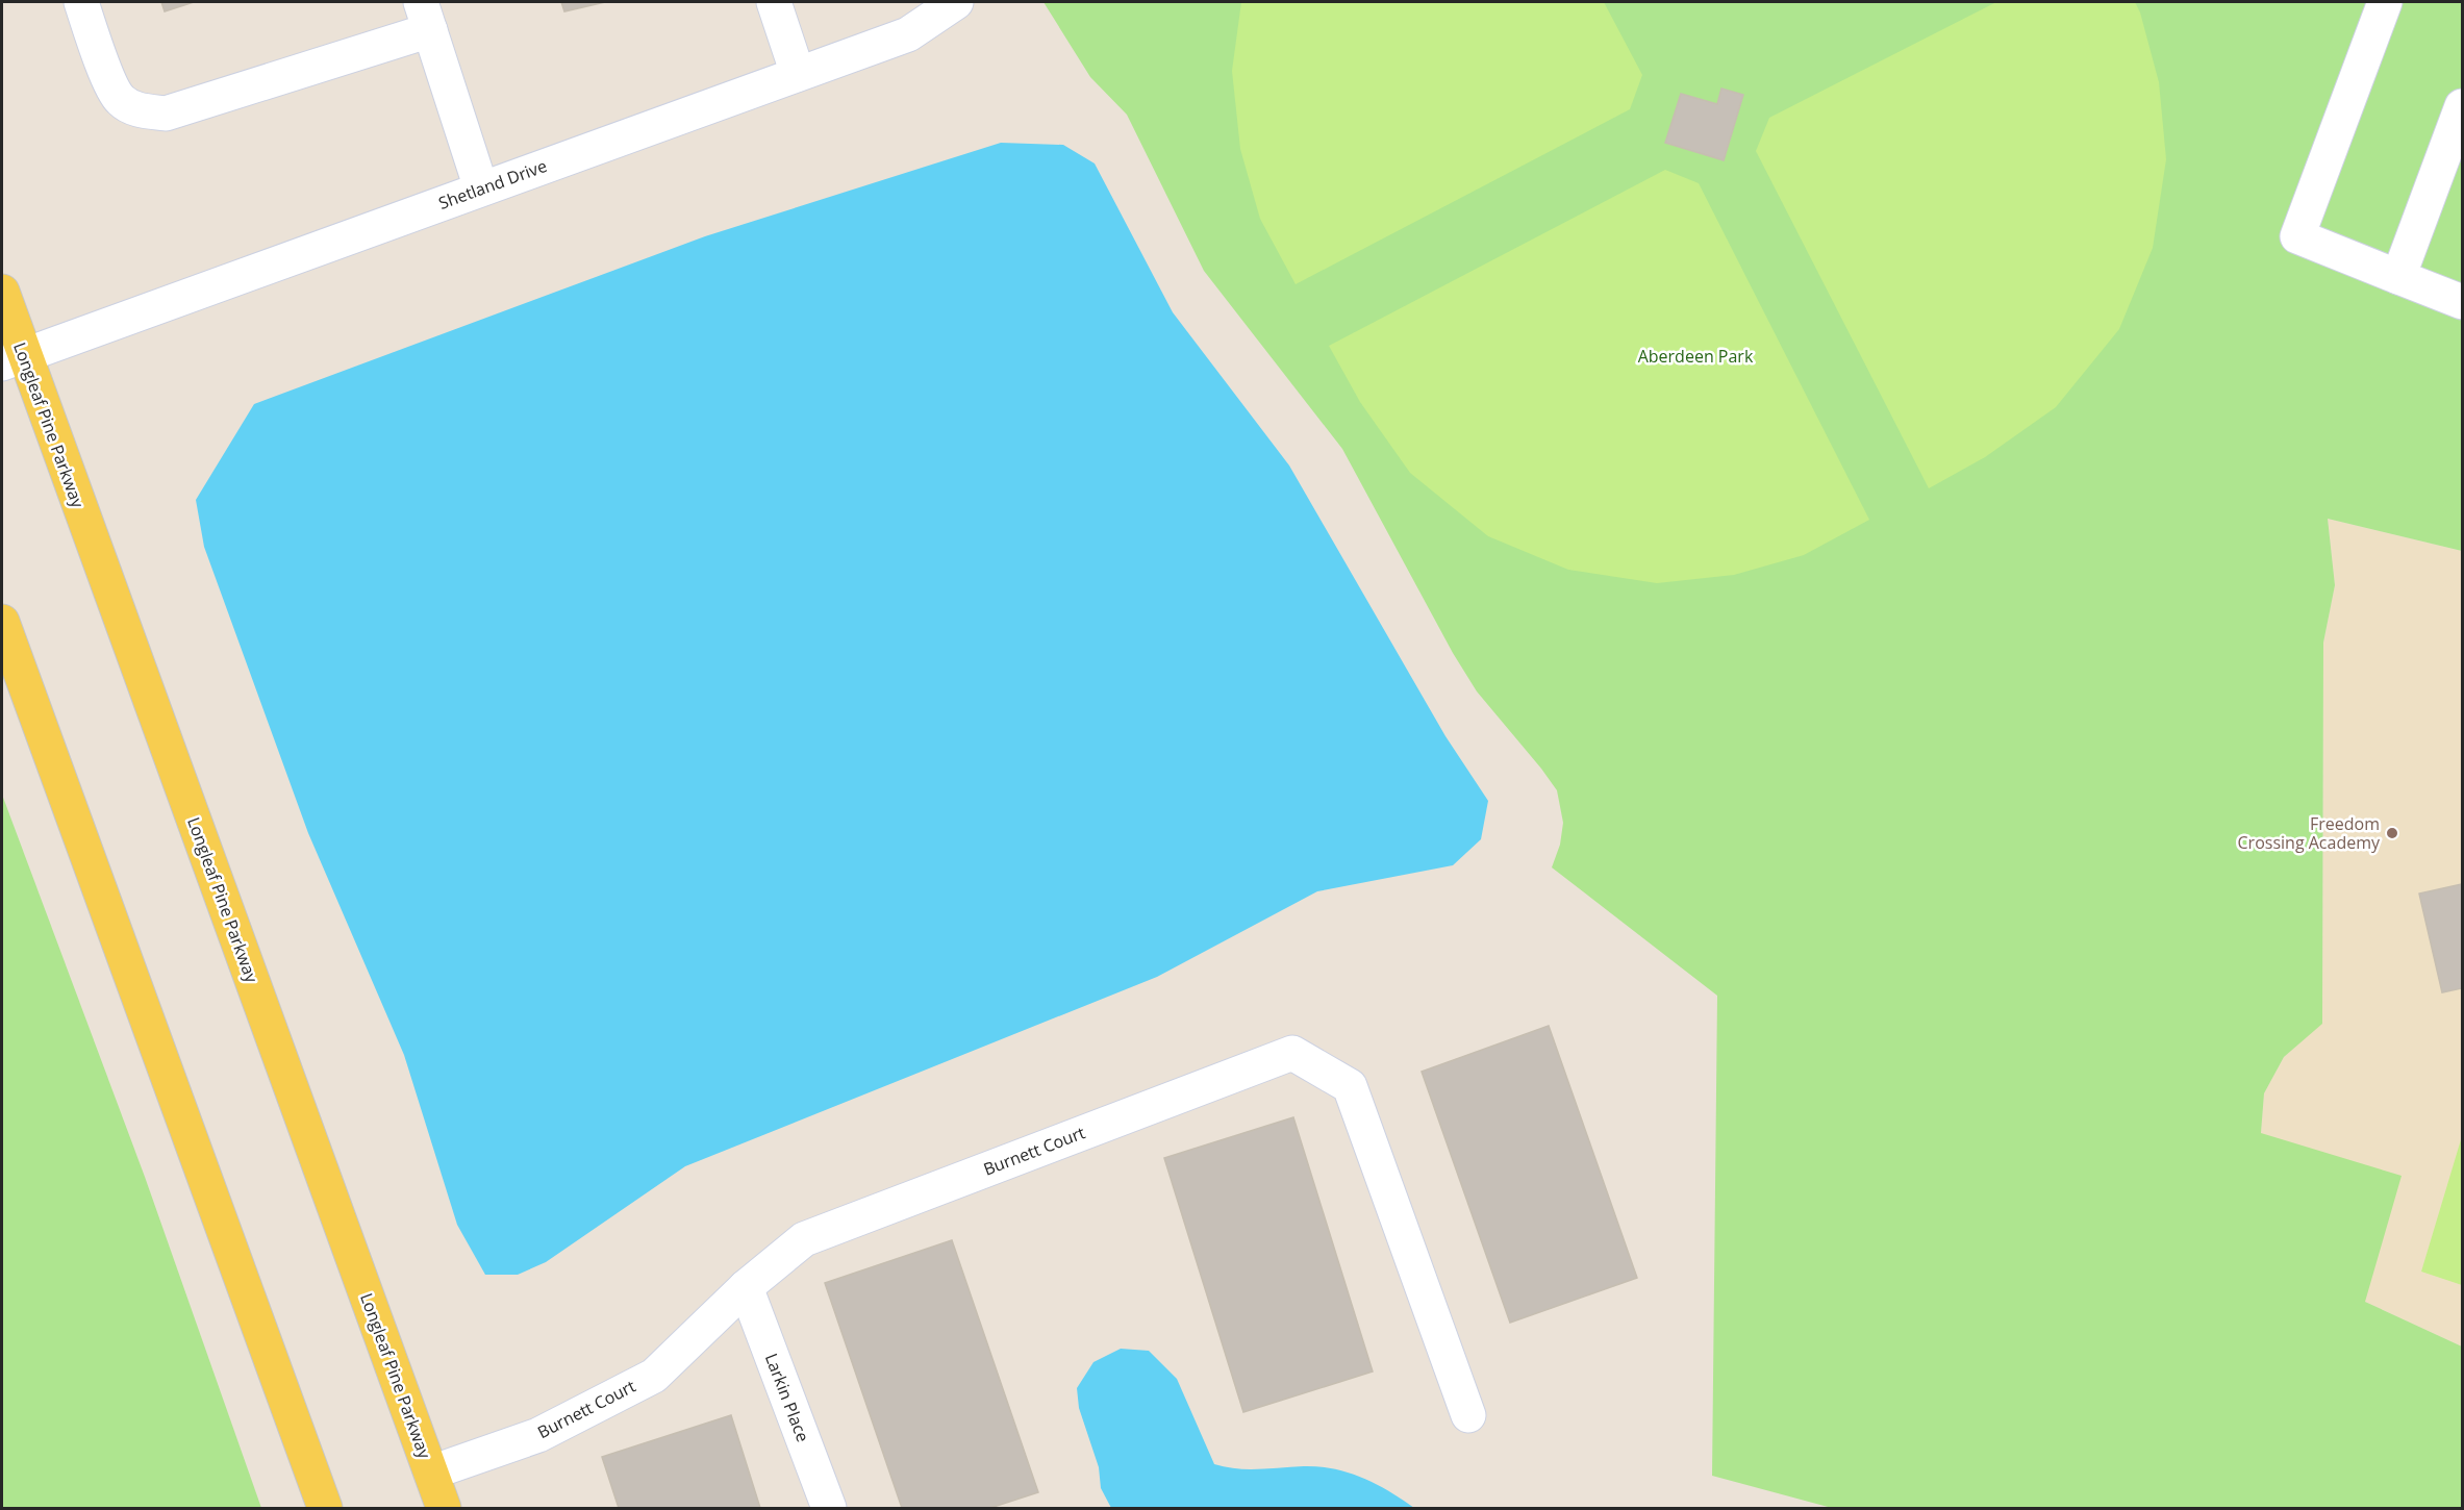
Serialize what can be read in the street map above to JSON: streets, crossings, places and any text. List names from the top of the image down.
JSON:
{
  "streets": {
    "main road": ["Longleaf Pine Parkway"],
    "street": ["Shetland Drive", "Burnett Court", "Larkin Place"]
  },
  "crossings": [
    ["Shetland Drive", "Longleaf Pine Parkway"],
    ["Longleaf Pine Parkway", "Burnett Court"],
    ["Burnett Court", "Larkin Place"]
  ],
  "parks": ["Aberdeen Park"],
  "places": ["Freedom Crossing Academy"]
}
